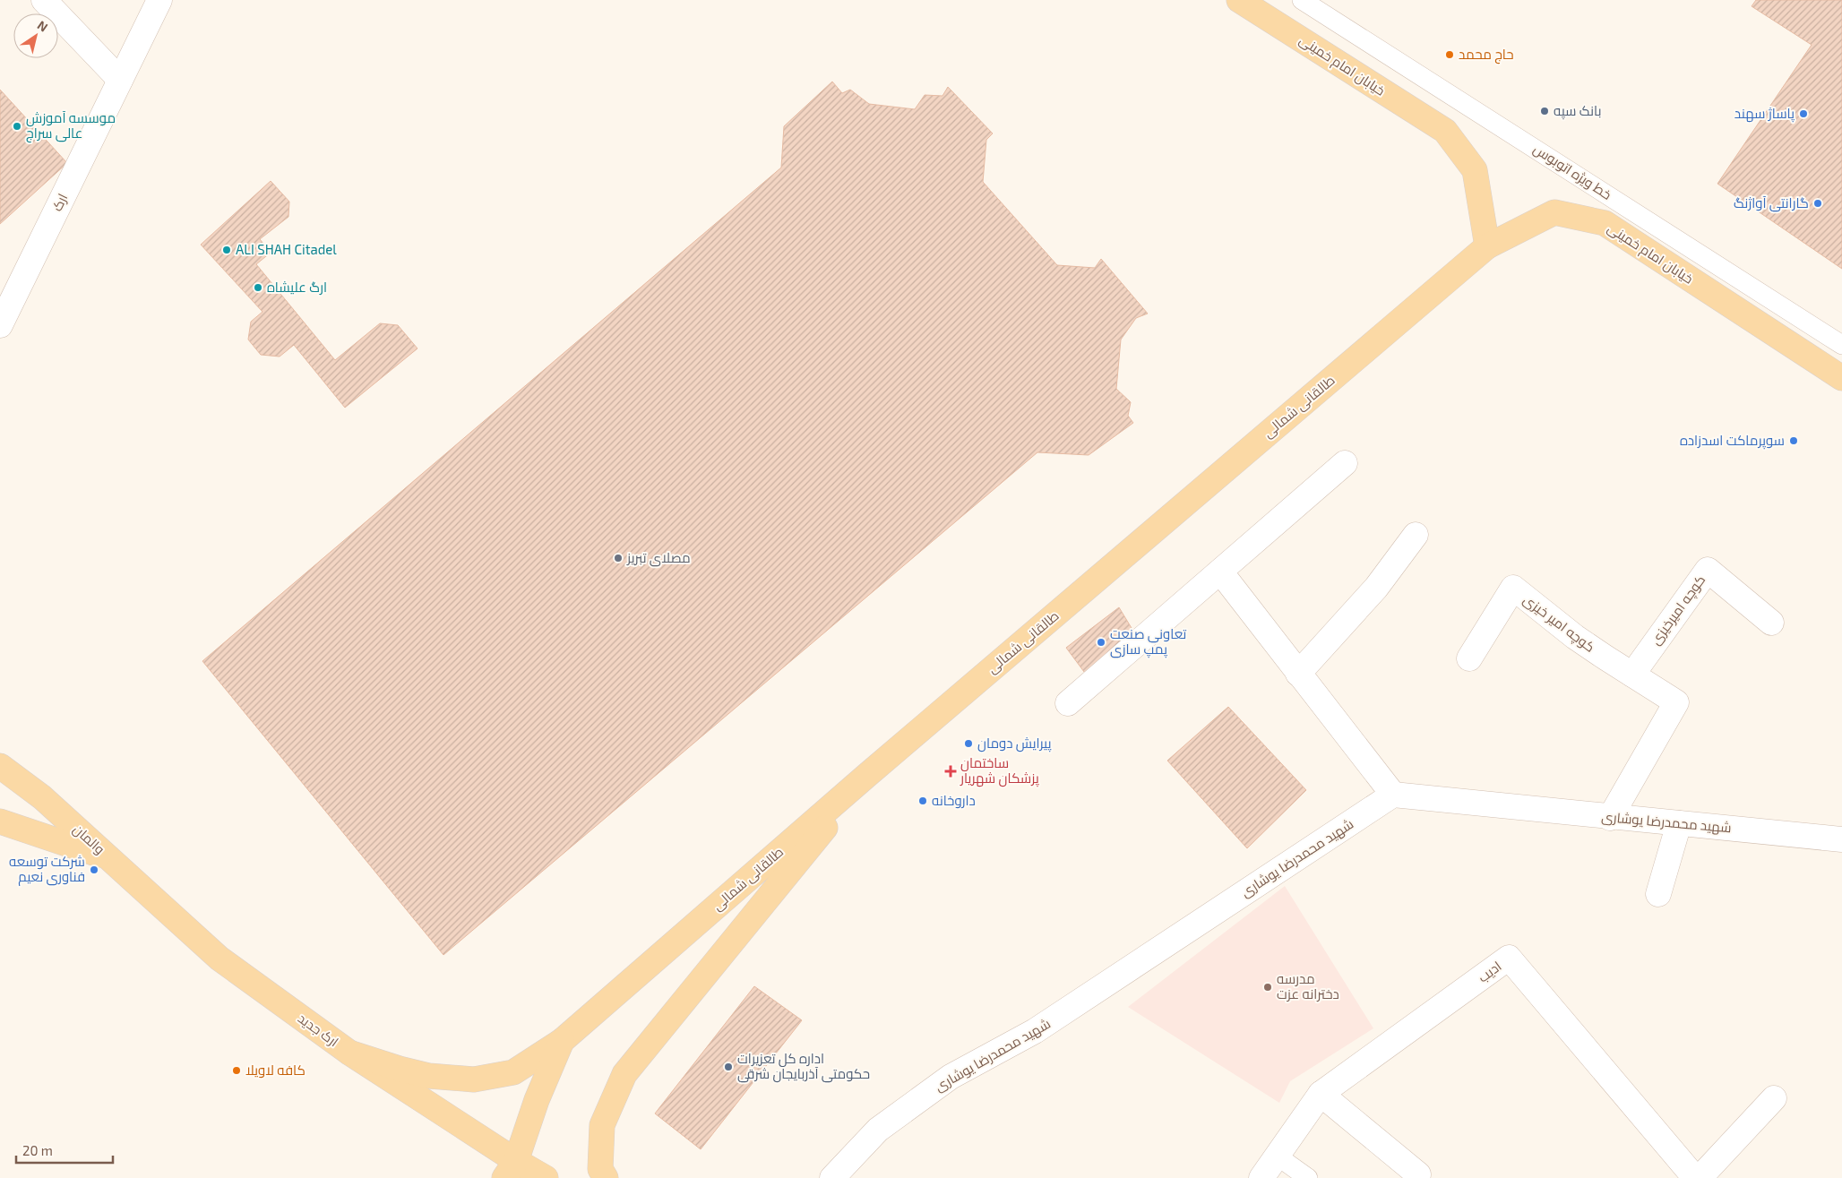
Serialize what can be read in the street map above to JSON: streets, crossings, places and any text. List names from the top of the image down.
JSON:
{
  "streets": {
    "main road": [
      "خیابان امام خمینی",
      "طالقانی شمالی",
      "والمان",
      "ارک جدید"
    ],
    "street": [
      "ارک",
      "کوچه امیرخیزی",
      "کوچه امیر خیزی",
      "شهید محمدرضا یوشاری",
      "ادیب"
    ],
    "lane": ["خط ویژه اتوبوس"]
  },
  "crossings": [
    ["خیابان امام خمینی", "طالقانی شمالی"],
    ["طالقانی شمالی", "ارک جدید"],
    ["کوچه امیرخیزی", "کوچه امیر خیزی"],
    ["کوچه امیر خیزی", "شهید محمدرضا یوشاری"],
    ["والمان", "ارک جدید"]
  ],
  "places": {
    "other": [
      "حاج محمد",
      "بانک سپه",
      "پاساژ سهند",
      "موسسه آموزش عالی سراج",
      "گارانتی آواژنگ",
      "ALI SHAH Citadel",
      "ارگ علیشاه",
      "سوپرماکت اسدزاده",
      "مصلای تبریز",
      "تعاونی صنعت پمپ سازی",
      "پیرایش دومان",
      "داروخانه",
      "شرکت توسعه فناوری نعیم",
      "مدرسه دخترانه عزت",
      "اداره کل تعزیرات حکومتی آذربایجان شرقی",
      "کافه لاویلا"
    ],
    "health": ["ساختمان پزشکان شهریار"]
  },
  "scale_bar": "20 m",
  "north": "top right"
}
